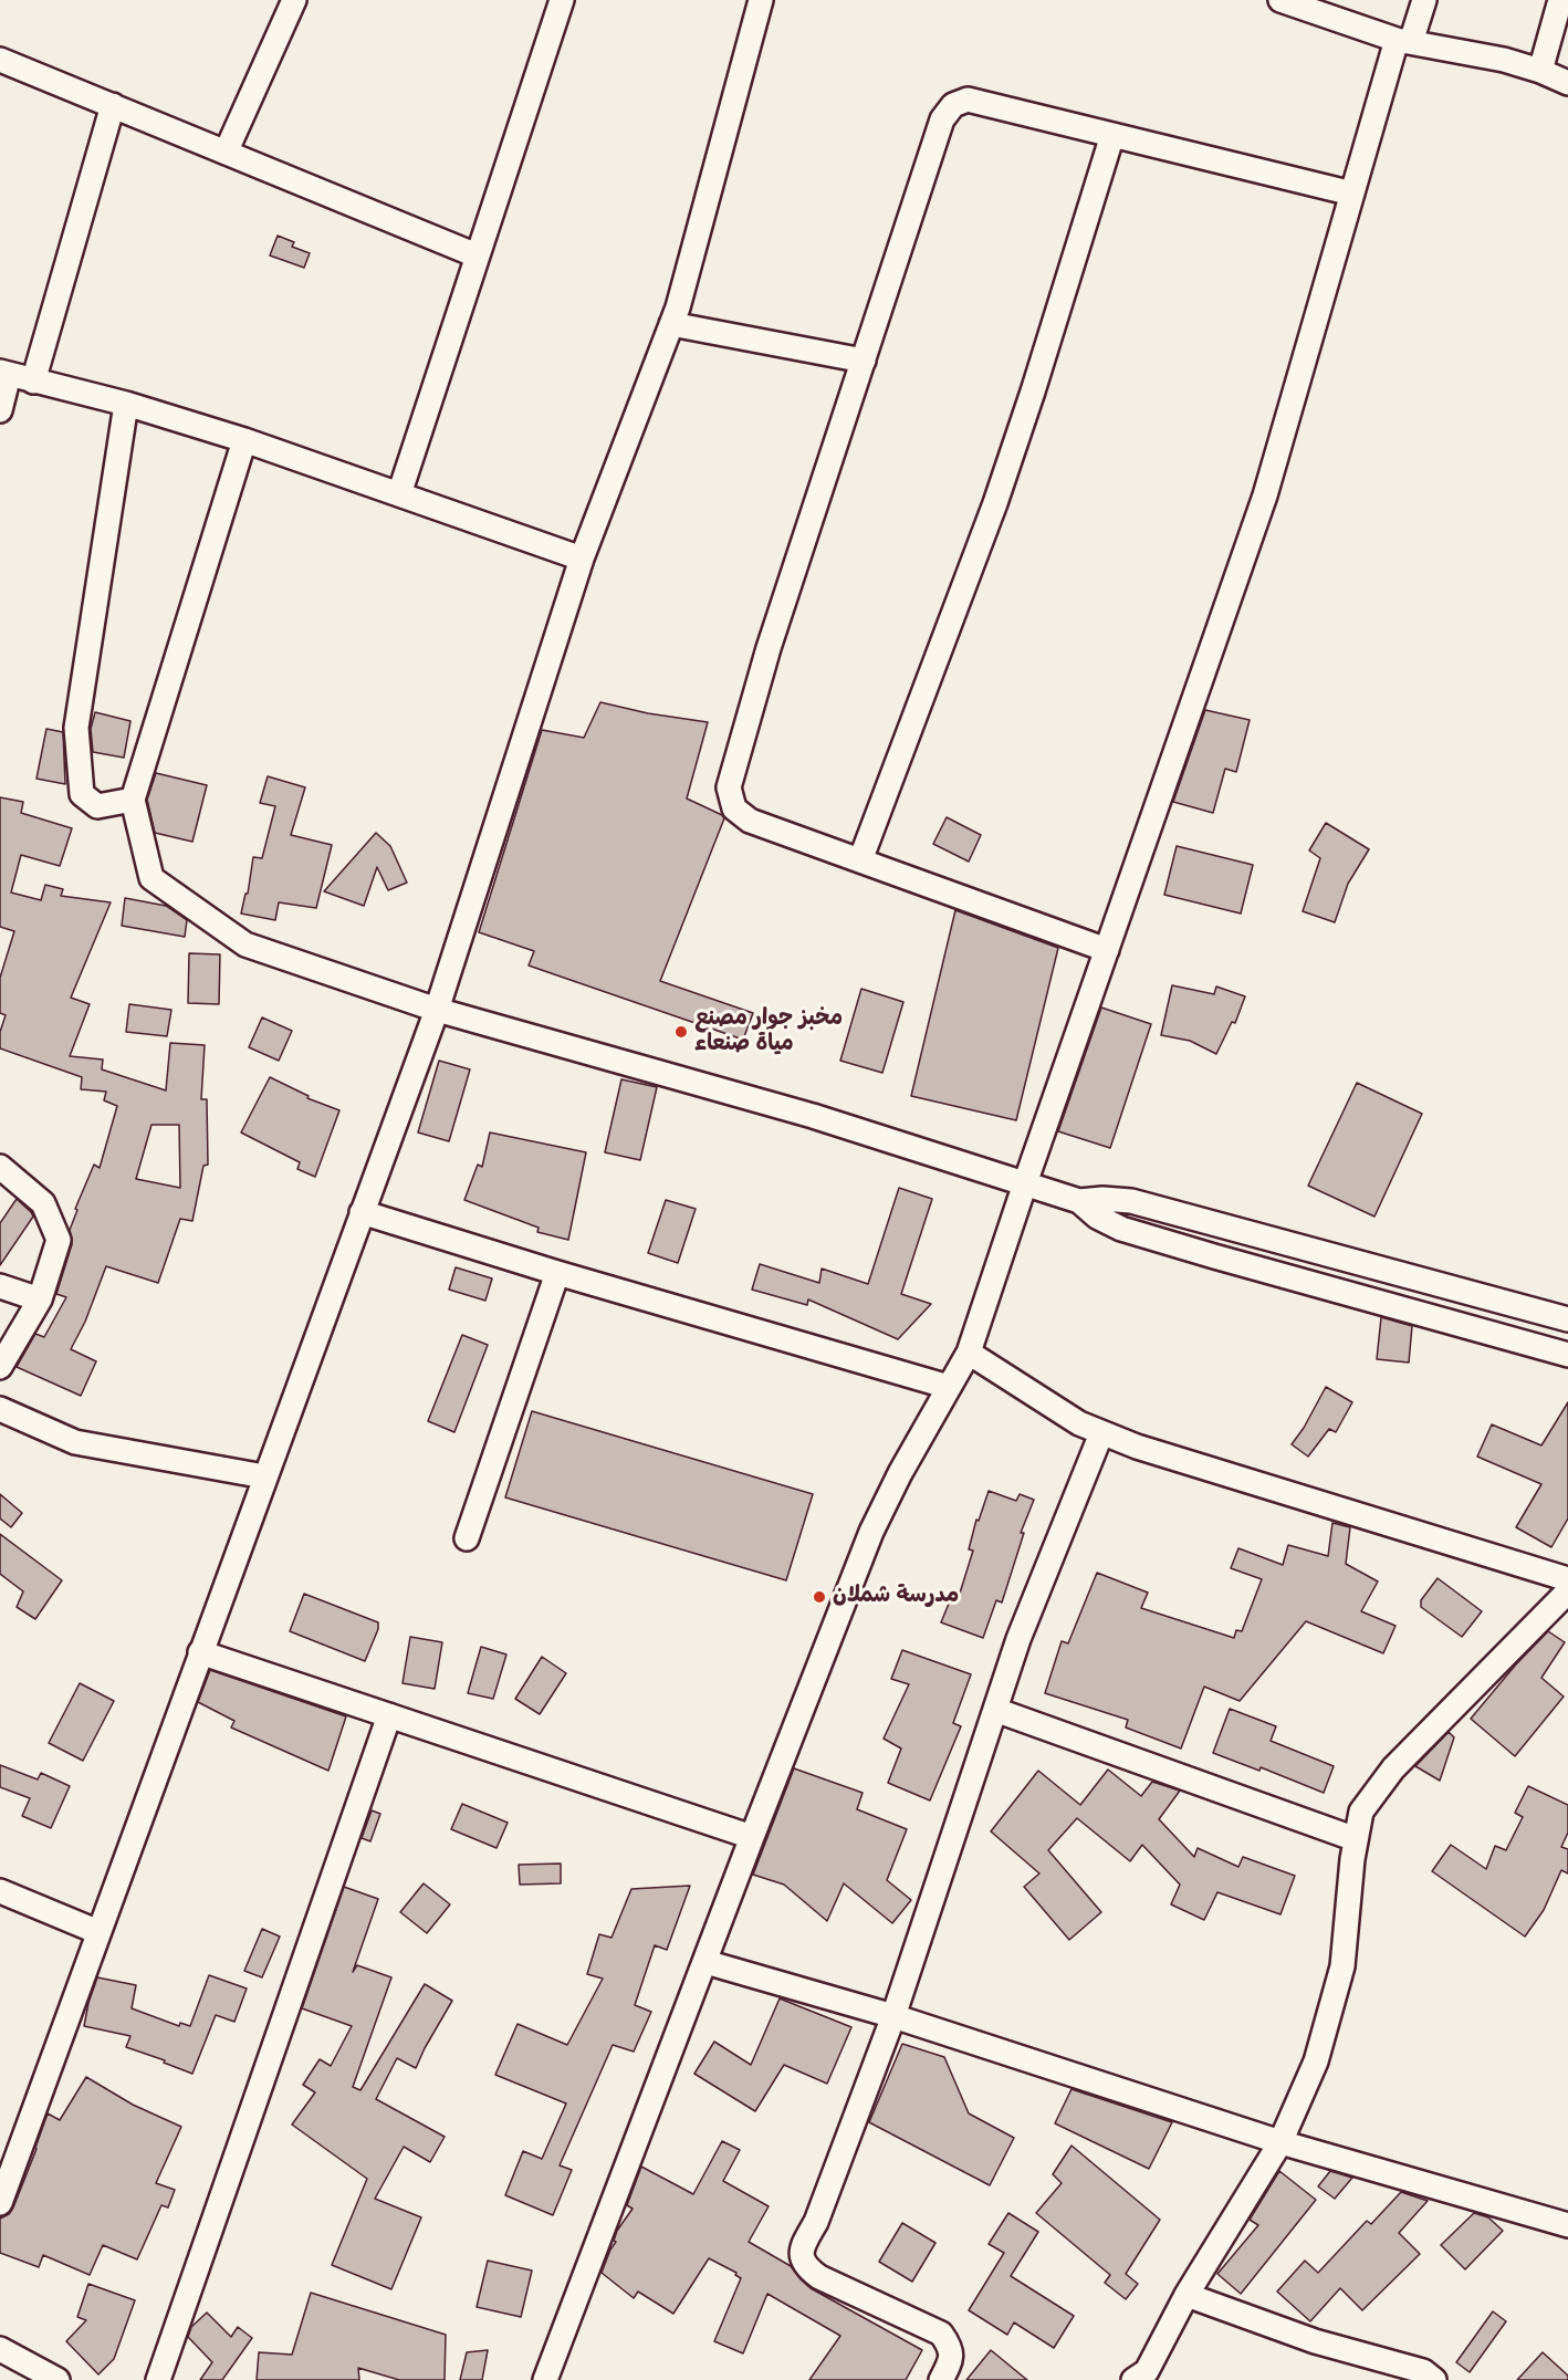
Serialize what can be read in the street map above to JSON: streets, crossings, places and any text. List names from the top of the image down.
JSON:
{
  "places": ["مخبز جوار مصنع مياة صنعاء", "مدرسة شملان"]
}
